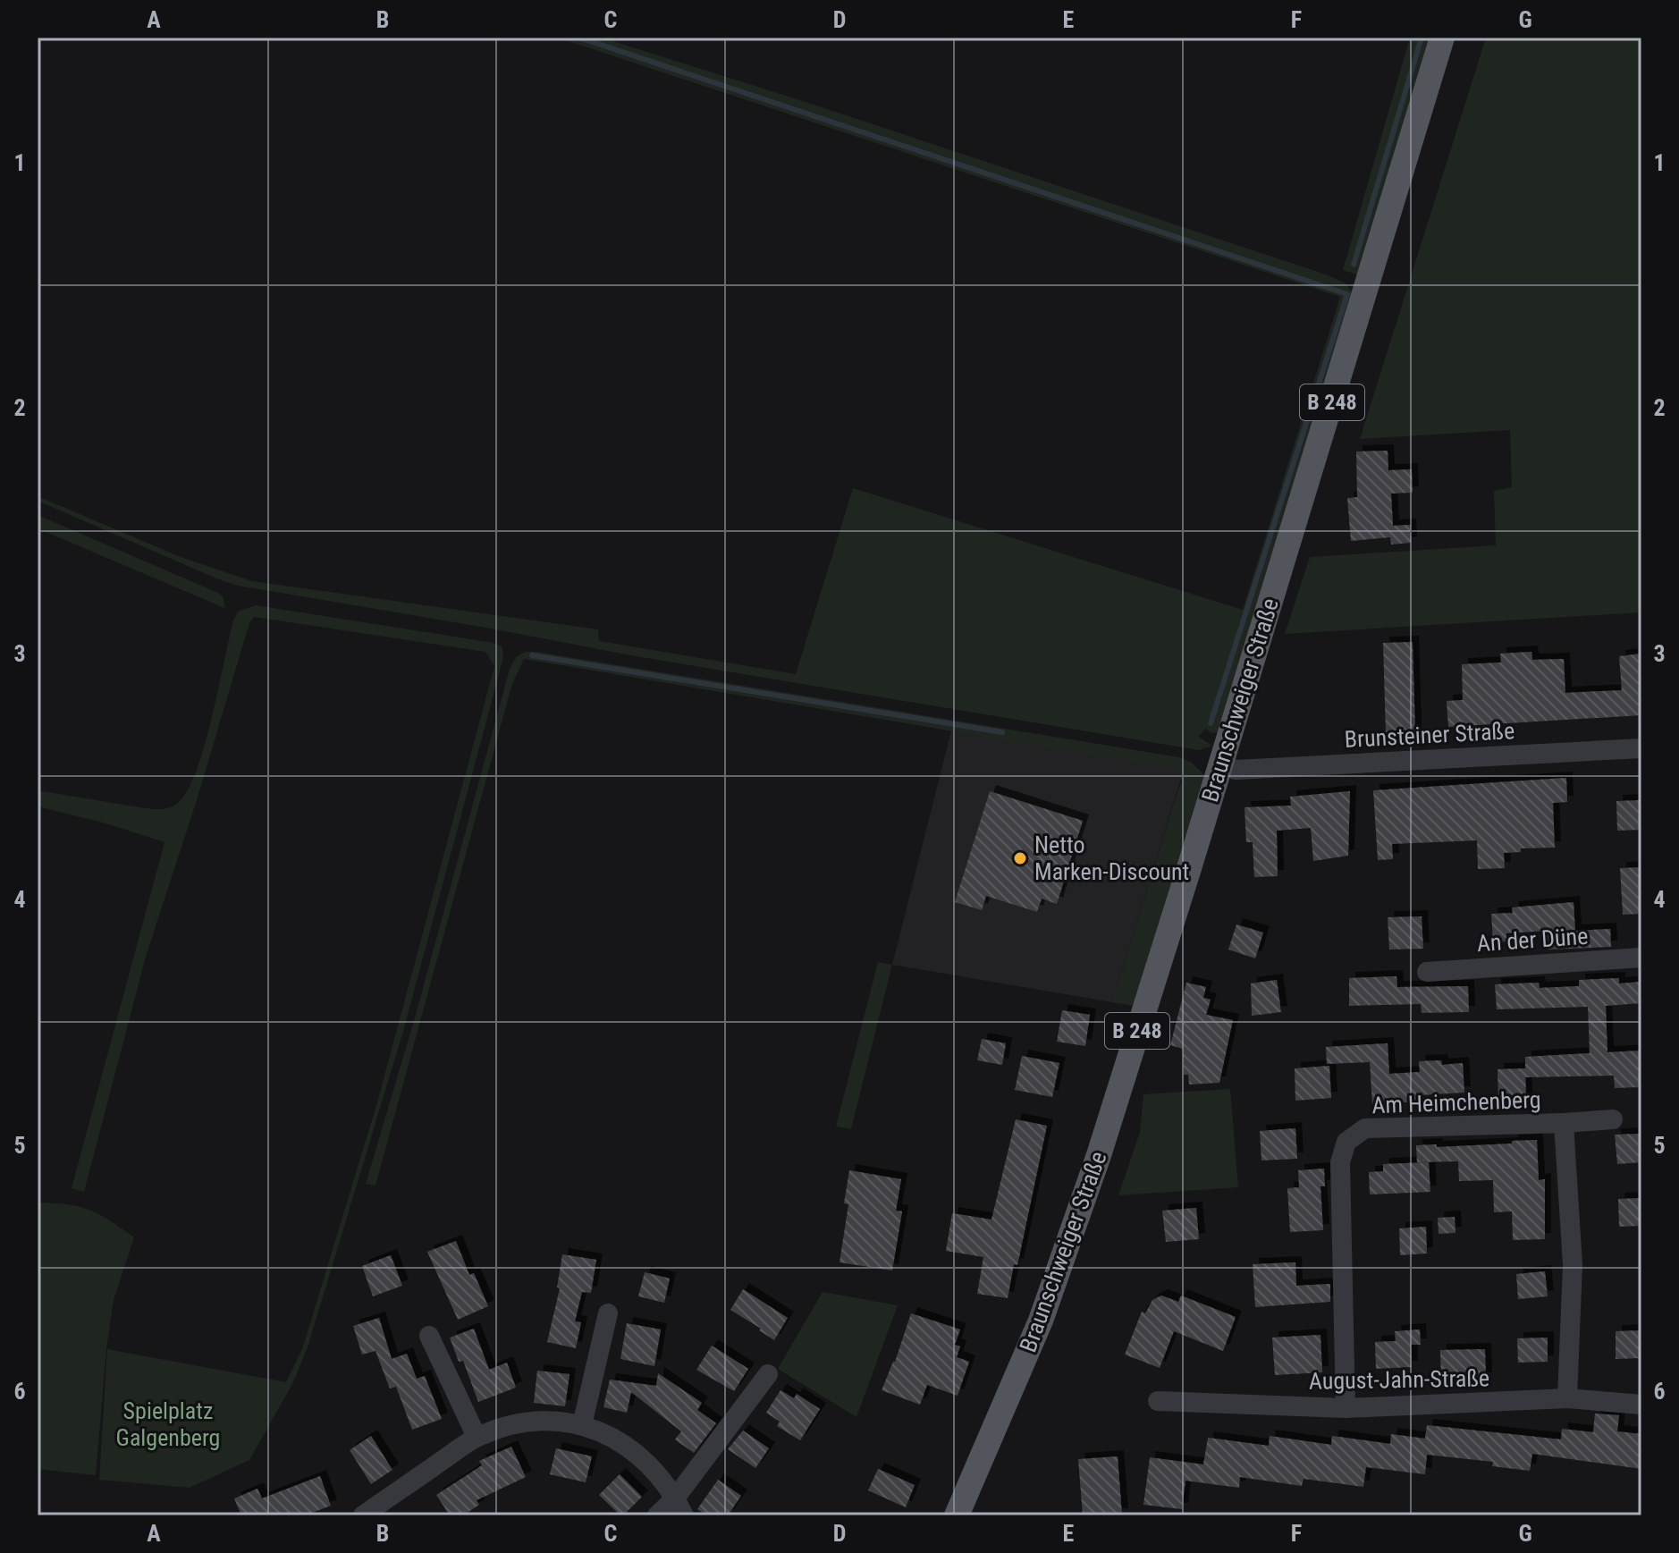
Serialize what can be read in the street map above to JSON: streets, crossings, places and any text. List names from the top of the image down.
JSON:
{
  "streets": {
    "main road": ["B 248", "Braunschweiger Straße"],
    "street": [
      "Brunsteiner Straße",
      "An der Düne",
      "Am Heimchenberg",
      "August-Jahn-Straße"
    ]
  },
  "crossings": [
    ["Braunschweiger Straße", "Brunsteiner Straße"],
    ["Am Heimchenberg", "August-Jahn-Straße"]
  ],
  "parks": ["Spielplatz Galgenberg"],
  "places": ["Netto Marken-Discount"],
  "grid": {
    "columns": [
      "A",
      "B",
      "C",
      "D",
      "E",
      "F",
      "G"
    ],
    "rows": [
      "1",
      "2",
      "3",
      "4",
      "5",
      "6"
    ]
  }
}
